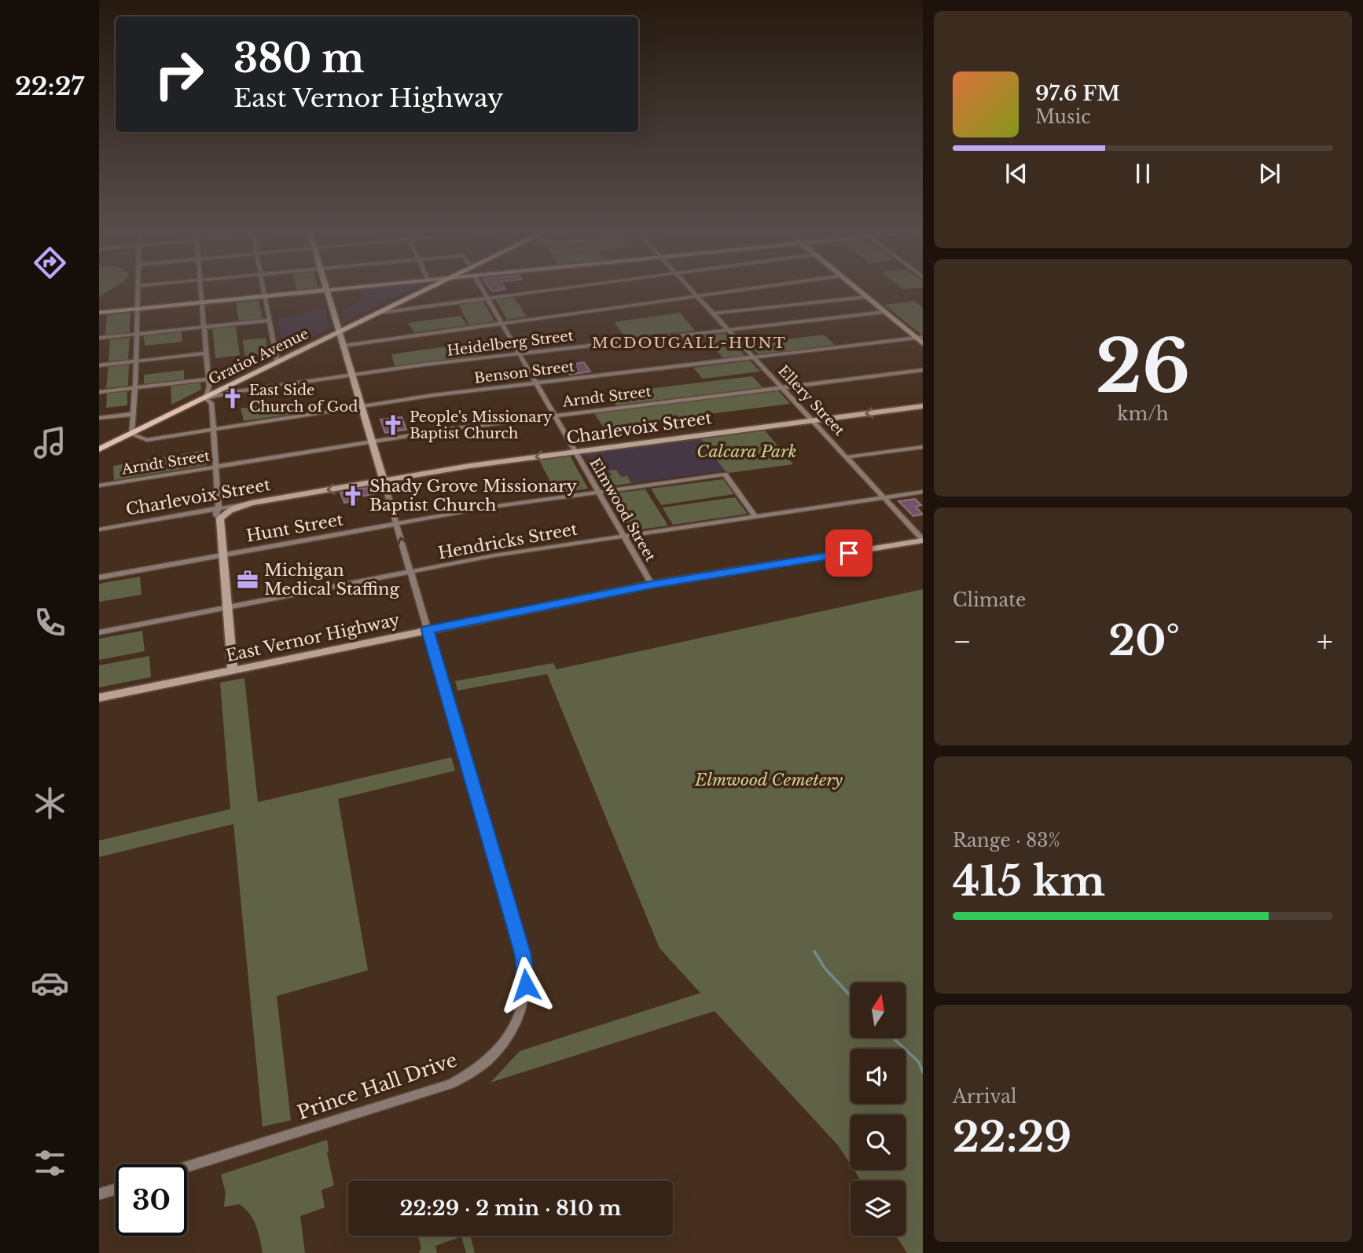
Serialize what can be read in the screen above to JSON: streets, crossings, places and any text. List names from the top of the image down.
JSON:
{
  "streets": {
    "main road": ["Gratiot Avenue"],
    "street": [
      "Heidelberg Street",
      "Benson Street",
      "Arndt Street",
      "Ellery Street",
      "Charlevoix Street",
      "Elmwood Street",
      "Hunt Street",
      "Hendricks Street",
      "East Vernor Highway",
      "Prince Hall Drive"
    ]
  },
  "crossings": [
    ["Heidelberg Street", "Gratiot Avenue"],
    ["Heidelberg Street", "Ellery Street"],
    ["Heidelberg Street", "Elmwood Street"],
    ["Gratiot Avenue", "Benson Street"],
    ["Benson Street", "Ellery Street"],
    ["Benson Street", "Elmwood Street"],
    ["Arndt Street", "Ellery Street"],
    ["Arndt Street", "Elmwood Street"],
    ["Ellery Street", "Charlevoix Street"],
    ["Ellery Street", "Hendricks Street"],
    ["Ellery Street", "East Vernor Highway"],
    ["Charlevoix Street", "Elmwood Street"],
    ["Charlevoix Street", "Prince Hall Drive"],
    ["Elmwood Street", "Hunt Street"],
    ["Elmwood Street", "Hendricks Street"],
    ["Elmwood Street", "East Vernor Highway"],
    ["Hunt Street", "Hendricks Street"],
    ["Hunt Street", "Prince Hall Drive"],
    ["Hendricks Street", "Prince Hall Drive"],
    ["East Vernor Highway", "Prince Hall Drive"]
  ],
  "one_way": ["Charlevoix Street"],
  "districts": ["MCDOUGALL-HUNT"],
  "parks": ["Calcara Park", "Elmwood Cemetery"],
  "places": {
    "church": ["East Side Church of God", "People's Missionary Baptist Church", "Shady Grove Missionary Baptist Church"],
    "office": ["Michigan Medical Staffing"]
  },
  "north": "top",
  "page": {
    "tabs": "22:27",
    "turn": ["380 m", "East Vernor Highway"],
    "song": ["97.6 FM", "Music"],
    "tile": [
      ["26", "km/h"],
      "Climate",
      ["Range · 83%", "415 km"],
      ["Arrival", "22:29"]
    ],
    "heat": ["−", "20°", "+"],
    "limit": "30",
    "trip": "22:29 · 2 min · 810 m"
  }
}
